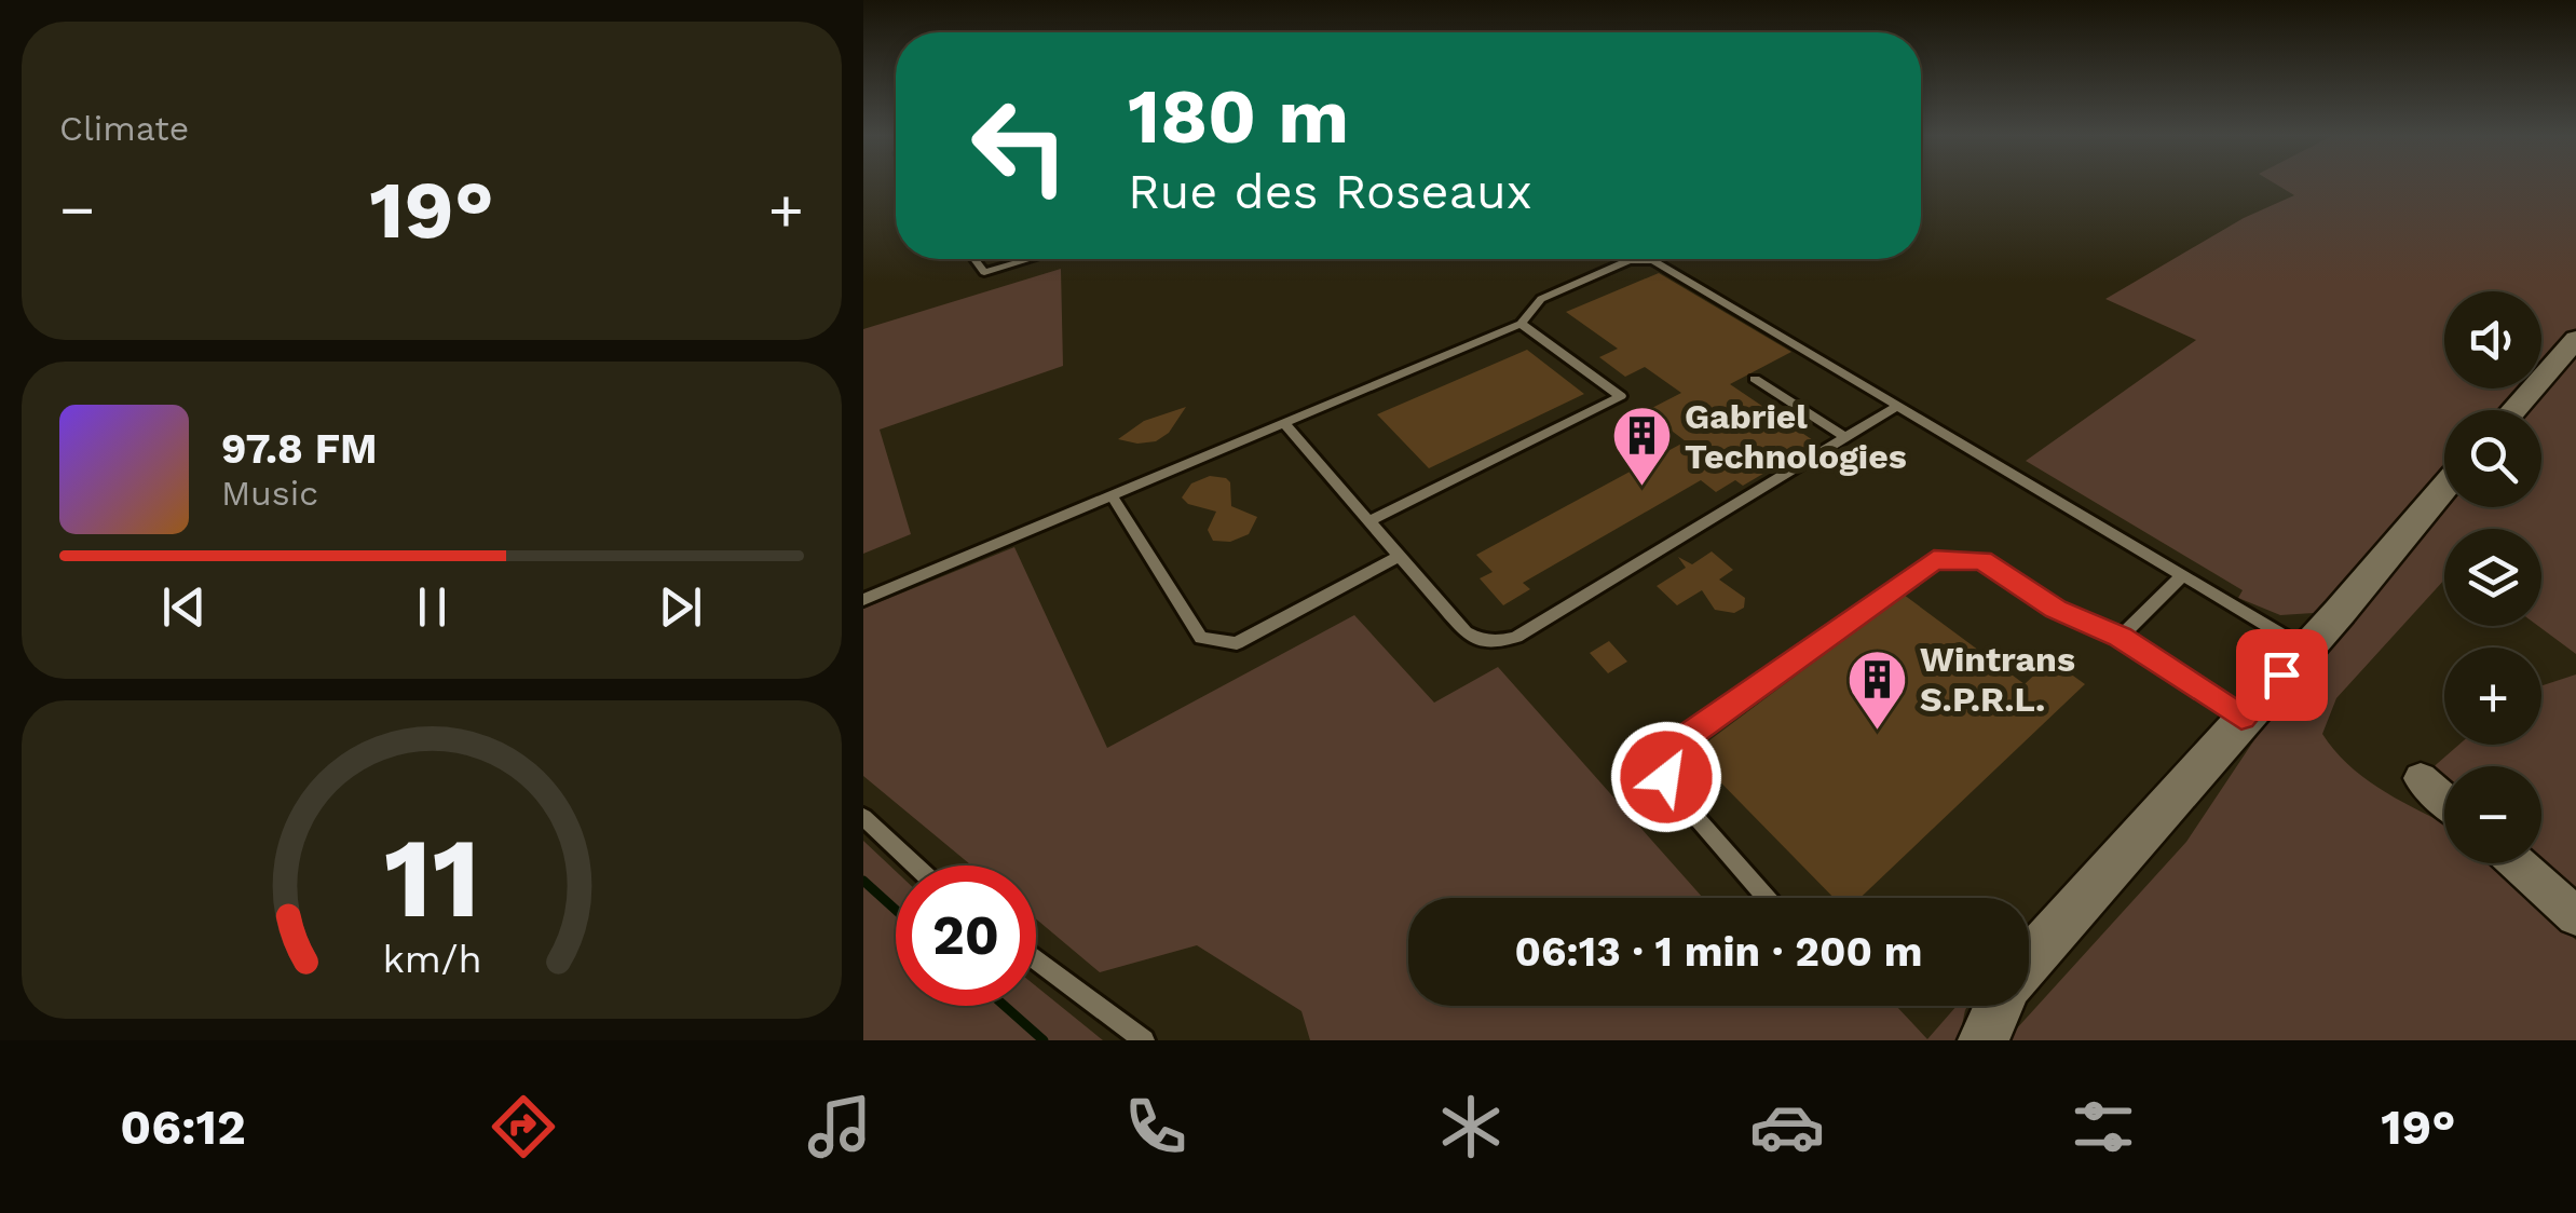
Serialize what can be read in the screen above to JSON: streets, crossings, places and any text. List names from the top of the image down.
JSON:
{
  "places": {
    "building": ["Gabriel Technologies", "Wintrans S.P.R.L."]
  },
  "page": {
    "tile": "Climate",
    "turn": ["180 m", "Rue des Roseaux"],
    "heat": ["−", "19°", "+"],
    "map_buttons": ["+", "−"],
    "song": ["97.8 FM", "Music"],
    "limit": "20",
    "trip": "06:13 · 1 min · 200 m",
    "tabs": ["06:12", "19°"],
    "gauge": ["11", "km/h"]
  }
}
